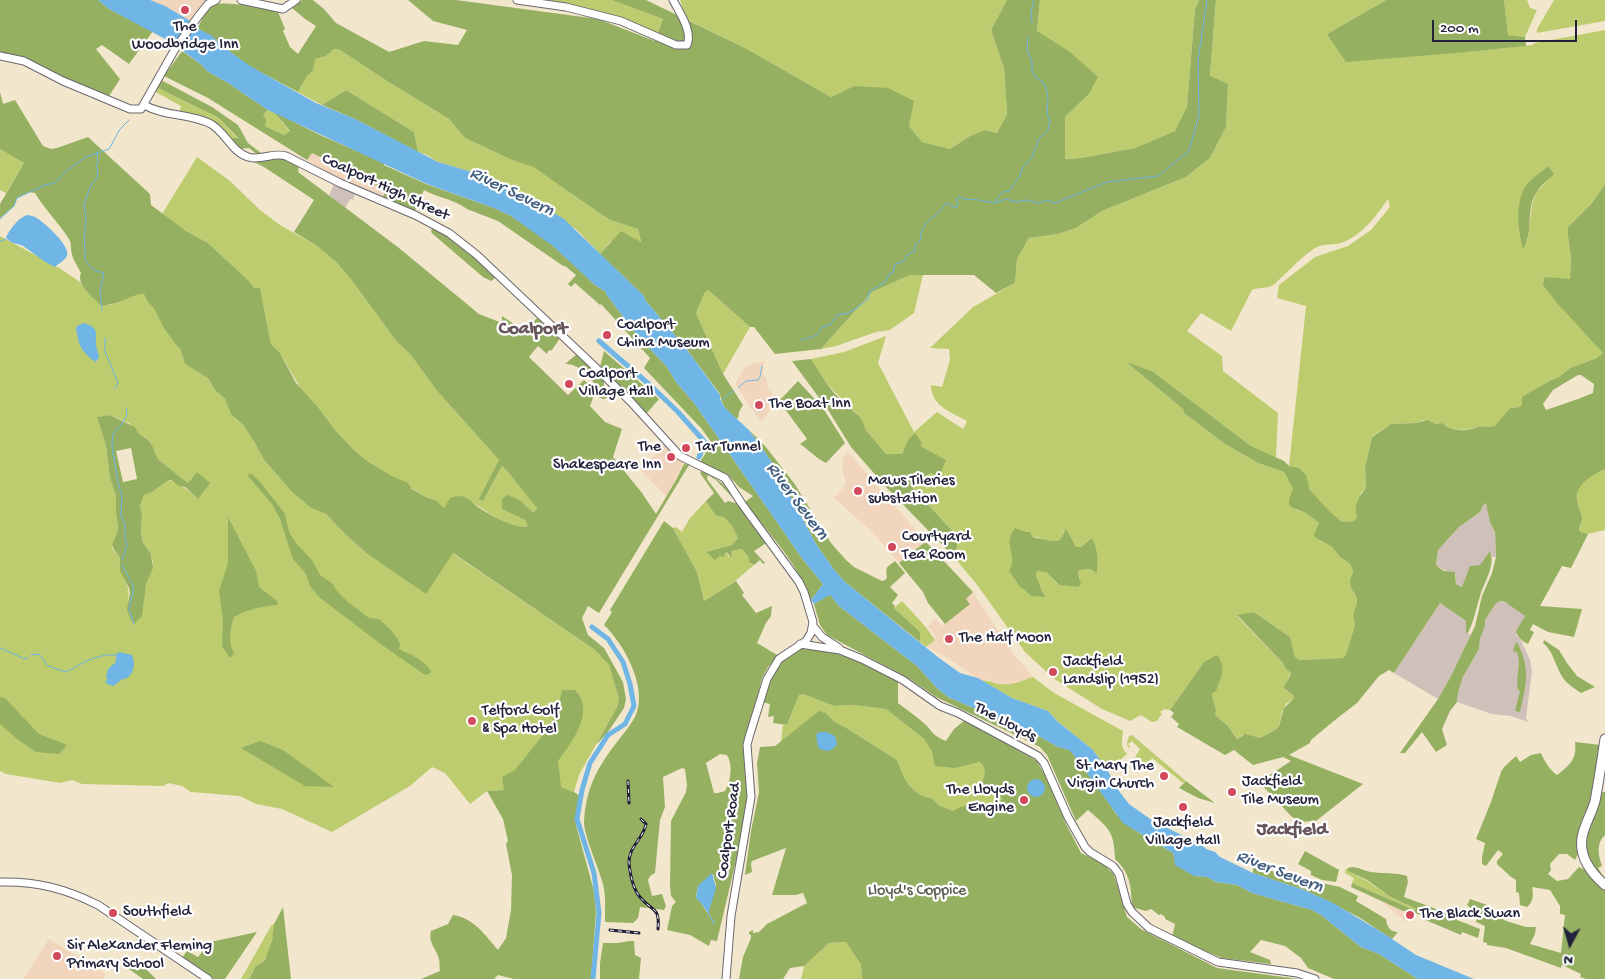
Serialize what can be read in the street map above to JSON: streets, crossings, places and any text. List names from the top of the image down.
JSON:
{
  "streets": {
    "street": ["Coalport High Street", "The Lloyds", "Coalport Road"]
  },
  "crossings": [
    ["The Lloyds", "Coalport Road"]
  ],
  "districts": ["Coalport", "Jackfield"],
  "water": ["River Severn"],
  "parks": ["Lloyd's Coppice"],
  "places": [
    "The Woodbridge Inn",
    "Coalport China Museum",
    "Coalport Village Hall",
    "The Boat Inn",
    "Tar Tunnel",
    "The Shakespeare Inn",
    "Maws Tileries substation",
    "Courtyard Tea Room",
    "The Half Moon",
    "Jackfield Landslip (1952)",
    "Telford Golf & Spa Hotel",
    "St Mary The Virgin Church",
    "Jackfield Tile Museum",
    "The Lloyds Engine",
    "Jackfield Village Hall",
    "Southfield",
    "The Black Swan",
    "Sir Alexander Fleming Primary School"
  ],
  "scale_bar": "200 m",
  "north": "bottom"
}
